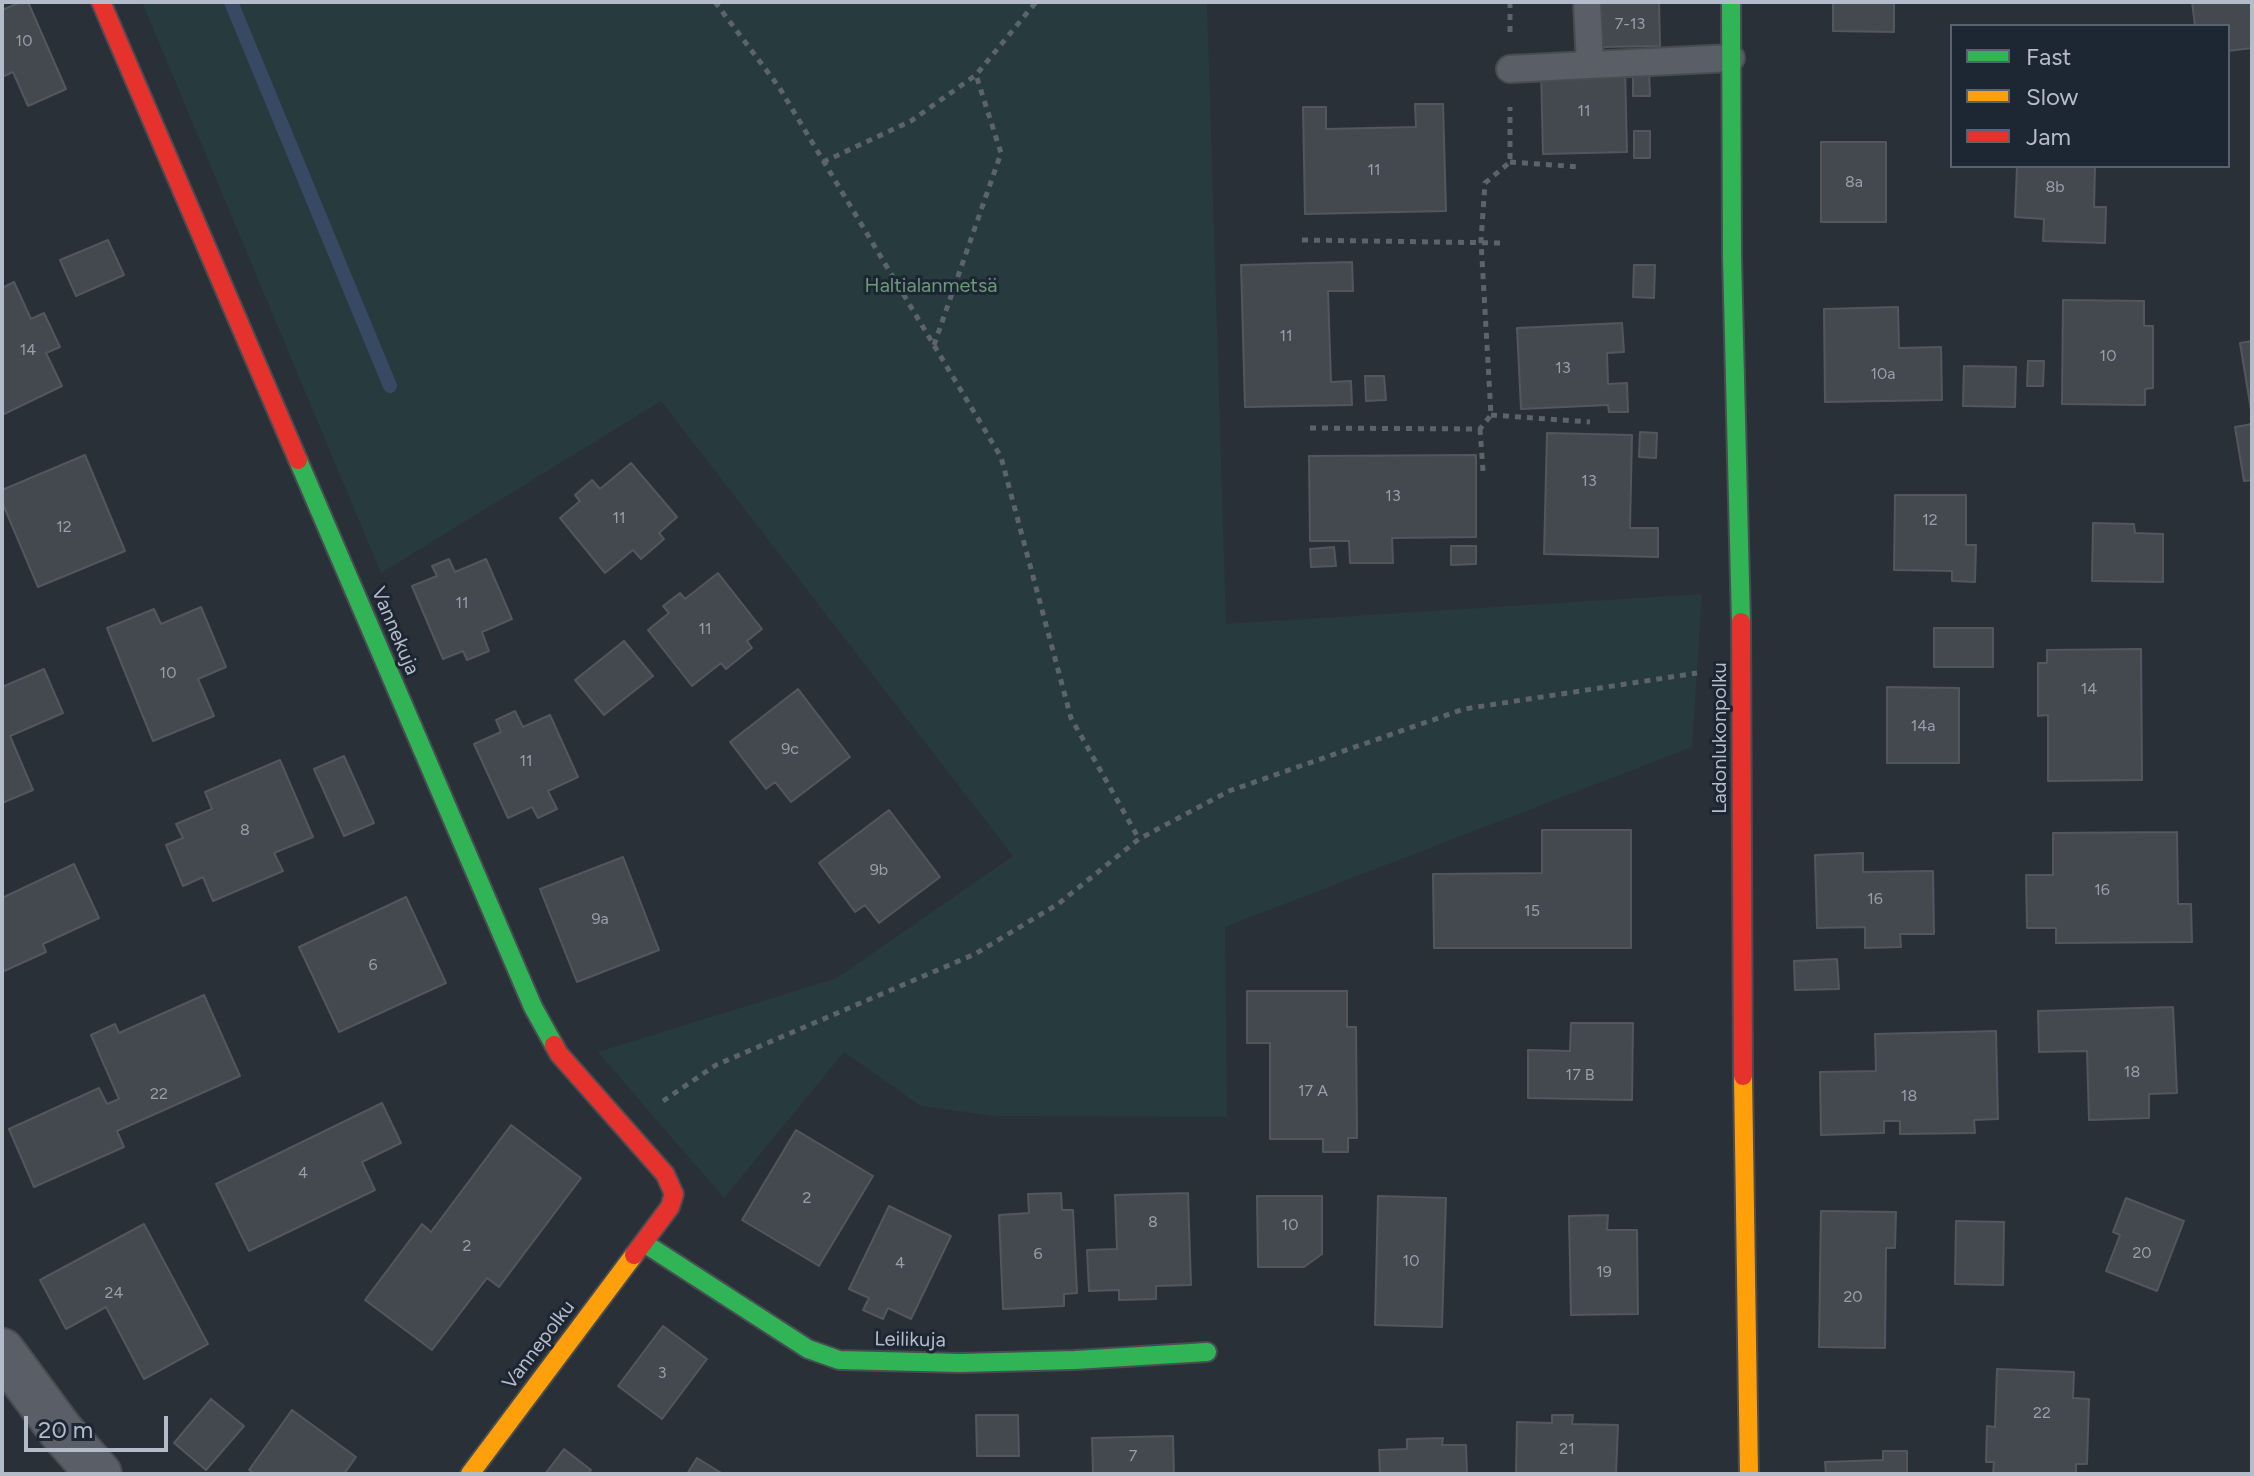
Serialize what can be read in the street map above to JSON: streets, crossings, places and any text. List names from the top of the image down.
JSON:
{
  "streets": {
    "street": [
      "Vannekuja",
      "Ladonlukonpolku",
      "Leilikuja",
      "Vannepolku"
    ]
  },
  "crossings": [
    ["Vannekuja", "Leilikuja"],
    ["Vannekuja", "Vannepolku"],
    ["Leilikuja", "Vannepolku"]
  ],
  "parks": ["Haltialanmetsä"],
  "house_numbers": [
    "7-13",
    "10",
    "11",
    "11",
    "8a",
    "8b",
    "11",
    "14",
    "10",
    "13",
    "10a",
    "13",
    "13",
    "11",
    "12",
    "12",
    "11",
    "11",
    "10",
    "14",
    "14a",
    "9c",
    "11",
    "8",
    "9b",
    "16",
    "16",
    "15",
    "9a",
    "6",
    "18",
    "17 B",
    "17 A",
    "22",
    "18",
    "4",
    "2",
    "8",
    "10",
    "2",
    "20",
    "6",
    "10",
    "4",
    "19",
    "24",
    "20",
    "3",
    "22",
    "21",
    "7"
  ],
  "legend": ["Fast", "Slow", "Jam"],
  "scale_bar": "20 m"
}
